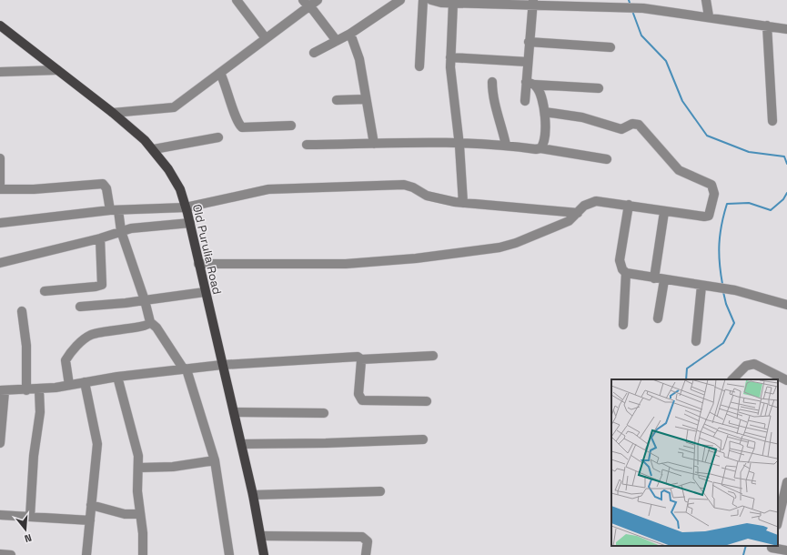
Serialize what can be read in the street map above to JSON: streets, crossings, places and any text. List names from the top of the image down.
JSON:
{
  "streets": {
    "main road": ["Old Purulia Road"]
  },
  "north": "bottom"
}
